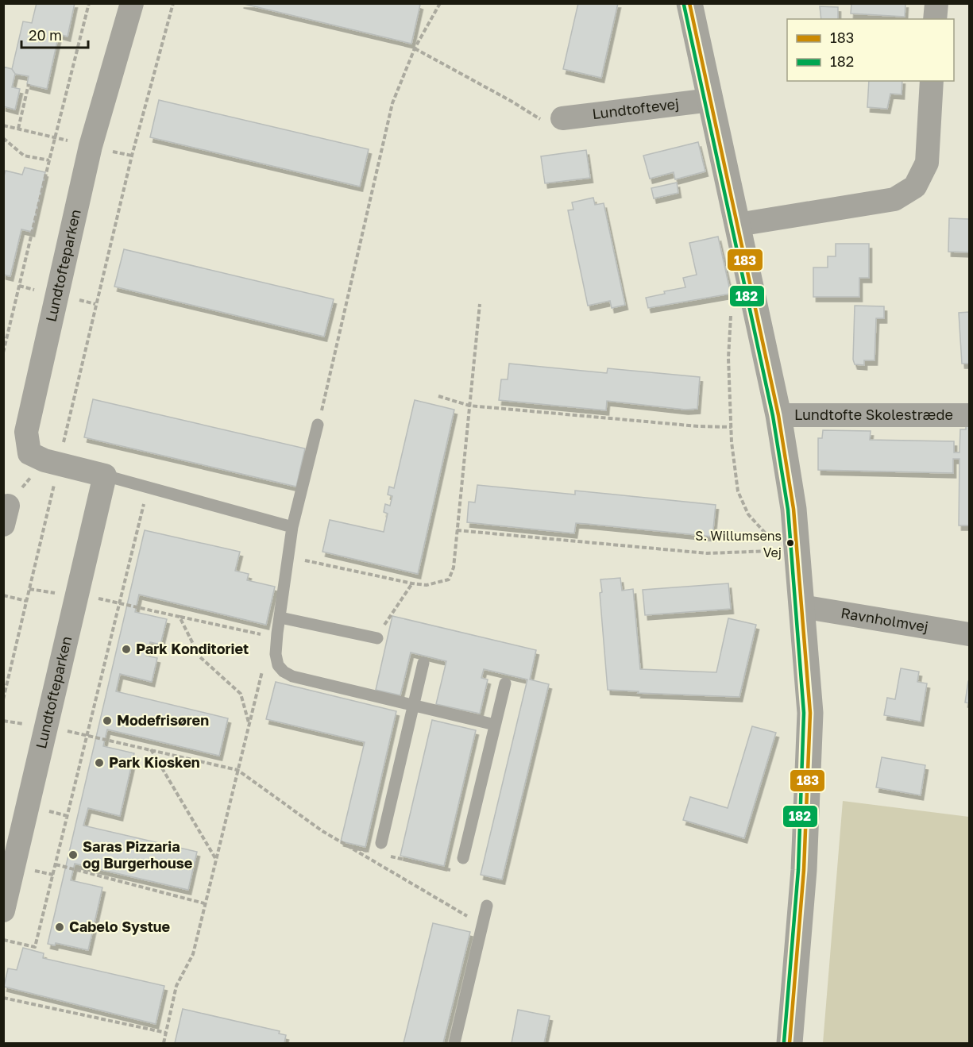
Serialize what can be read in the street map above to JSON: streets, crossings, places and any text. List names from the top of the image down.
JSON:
{
  "streets": {
    "street": [
      "Lundtoftevej",
      "Lundtofteparken",
      "Lundtofte Skolestræde",
      "Ravnholmvej"
    ]
  },
  "places": [
    "S. Willumsens Vej",
    "Park Konditoriet",
    "Modefrisøren",
    "Park Kiosken",
    "Saras Pizzaria og Burgerhouse",
    "Cabelo Systue"
  ],
  "lines": ["transit line 183", "transit line 182"],
  "legend": ["183", "182"],
  "scale_bar": "20 m"
}
